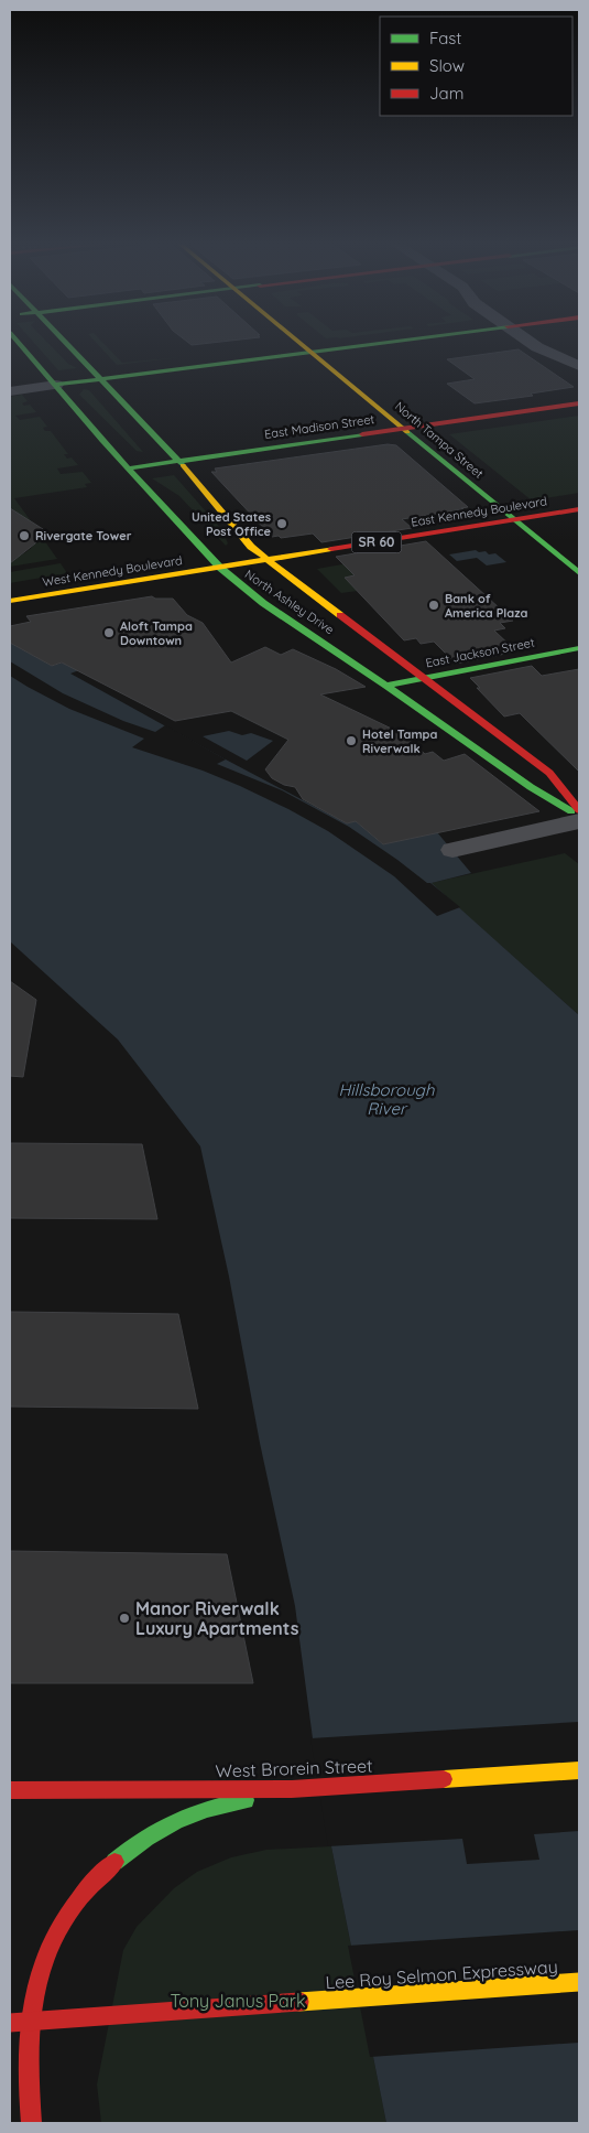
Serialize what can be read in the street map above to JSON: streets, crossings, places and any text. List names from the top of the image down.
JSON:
{
  "streets": {
    "main road": [
      "East Madison Street",
      "North Tampa Street",
      "East Kennedy Boulevard",
      "SR 60",
      "West Kennedy Boulevard",
      "North Ashley Drive",
      "East Jackson Street",
      "West Brorein Street",
      "Lee Roy Selmon Expressway"
    ]
  },
  "crossings": [
    ["East Madison Street", "North Tampa Street"],
    ["East Madison Street", "North Ashley Drive"],
    ["North Tampa Street", "East Kennedy Boulevard"],
    ["East Kennedy Boulevard", "West Kennedy Boulevard"],
    ["East Kennedy Boulevard", "North Ashley Drive"],
    ["West Kennedy Boulevard", "North Ashley Drive"],
    ["North Ashley Drive", "East Jackson Street"]
  ],
  "water": ["Hillsborough River"],
  "parks": ["Tony Janus Park"],
  "places": [
    "United States Post Office",
    "Rivergate Tower",
    "Bank of America Plaza",
    "Aloft Tampa Downtown",
    "Hotel Tampa Riverwalk",
    "Manor Riverwalk Luxury Apartments"
  ],
  "legend": ["Fast", "Slow", "Jam"]
}
